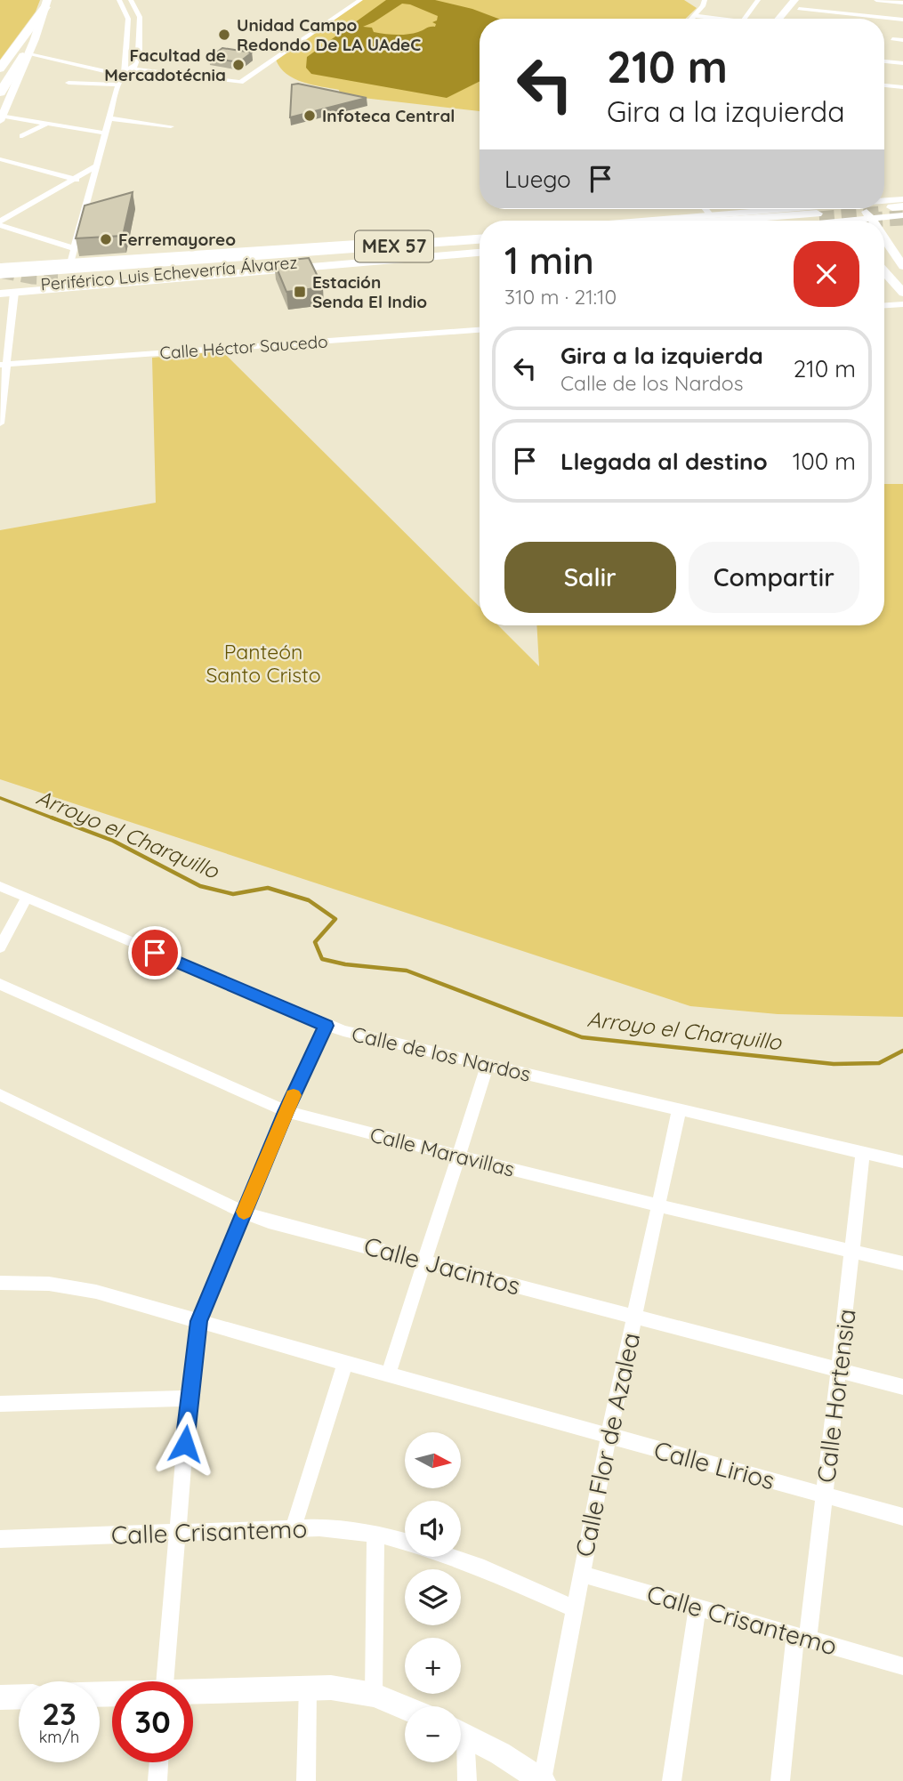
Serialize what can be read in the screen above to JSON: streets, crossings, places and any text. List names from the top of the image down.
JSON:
{
  "streets": {
    "highway": ["MEX 57", "Periférico Luis Echeverría Álvarez"],
    "street": [
      "Calle Héctor Saucedo",
      "Calle de los Nardos",
      "Calle Maravillas",
      "Calle Jacintos",
      "Calle Hortensia",
      "Calle Flor de Azalea",
      "Calle Lirios",
      "Calle Crisantemo"
    ]
  },
  "crossings": [
    ["Calle de los Nardos", "Calle Hortensia"],
    ["Calle de los Nardos", "Calle Flor de Azalea"],
    ["Calle Maravillas", "Calle Hortensia"],
    ["Calle Maravillas", "Calle Flor de Azalea"],
    ["Calle Jacintos", "Calle Hortensia"],
    ["Calle Jacintos", "Calle Flor de Azalea"],
    ["Calle Hortensia", "Calle Lirios"],
    ["Calle Hortensia", "Calle Crisantemo"],
    ["Calle Flor de Azalea", "Calle Lirios"],
    ["Calle Flor de Azalea", "Calle Crisantemo"]
  ],
  "water": ["Arroyo el Charquillo"],
  "parks": ["Panteón Santo Cristo"],
  "places": {
    "other": [
      "Unidad Campo Redondo De LA UAdeC",
      "Facultad de Mercadotécnia",
      "Infoteca Central",
      "Ferremayoreo"
    ],
    "transit": ["Estación Senda El Indio"]
  },
  "north": "right",
  "page": {
    "turn": ["210 m", "Gira a la izquierda"],
    "then": "Luego",
    "heading": ["1 min", "310 m · 21:10"],
    "list": [
      {
        "name": "Gira a la izquierda",
        "note": "Calle de los Nardos",
        "value": "210 m"
      },
      {
        "name": "Llegada al destino",
        "value": "100 m"
      }
    ],
    "buttons": ["Salir", "Compartir"],
    "map_buttons": ["+", "−"],
    "speed": "23 km/h",
    "limit": "30"
  }
}
